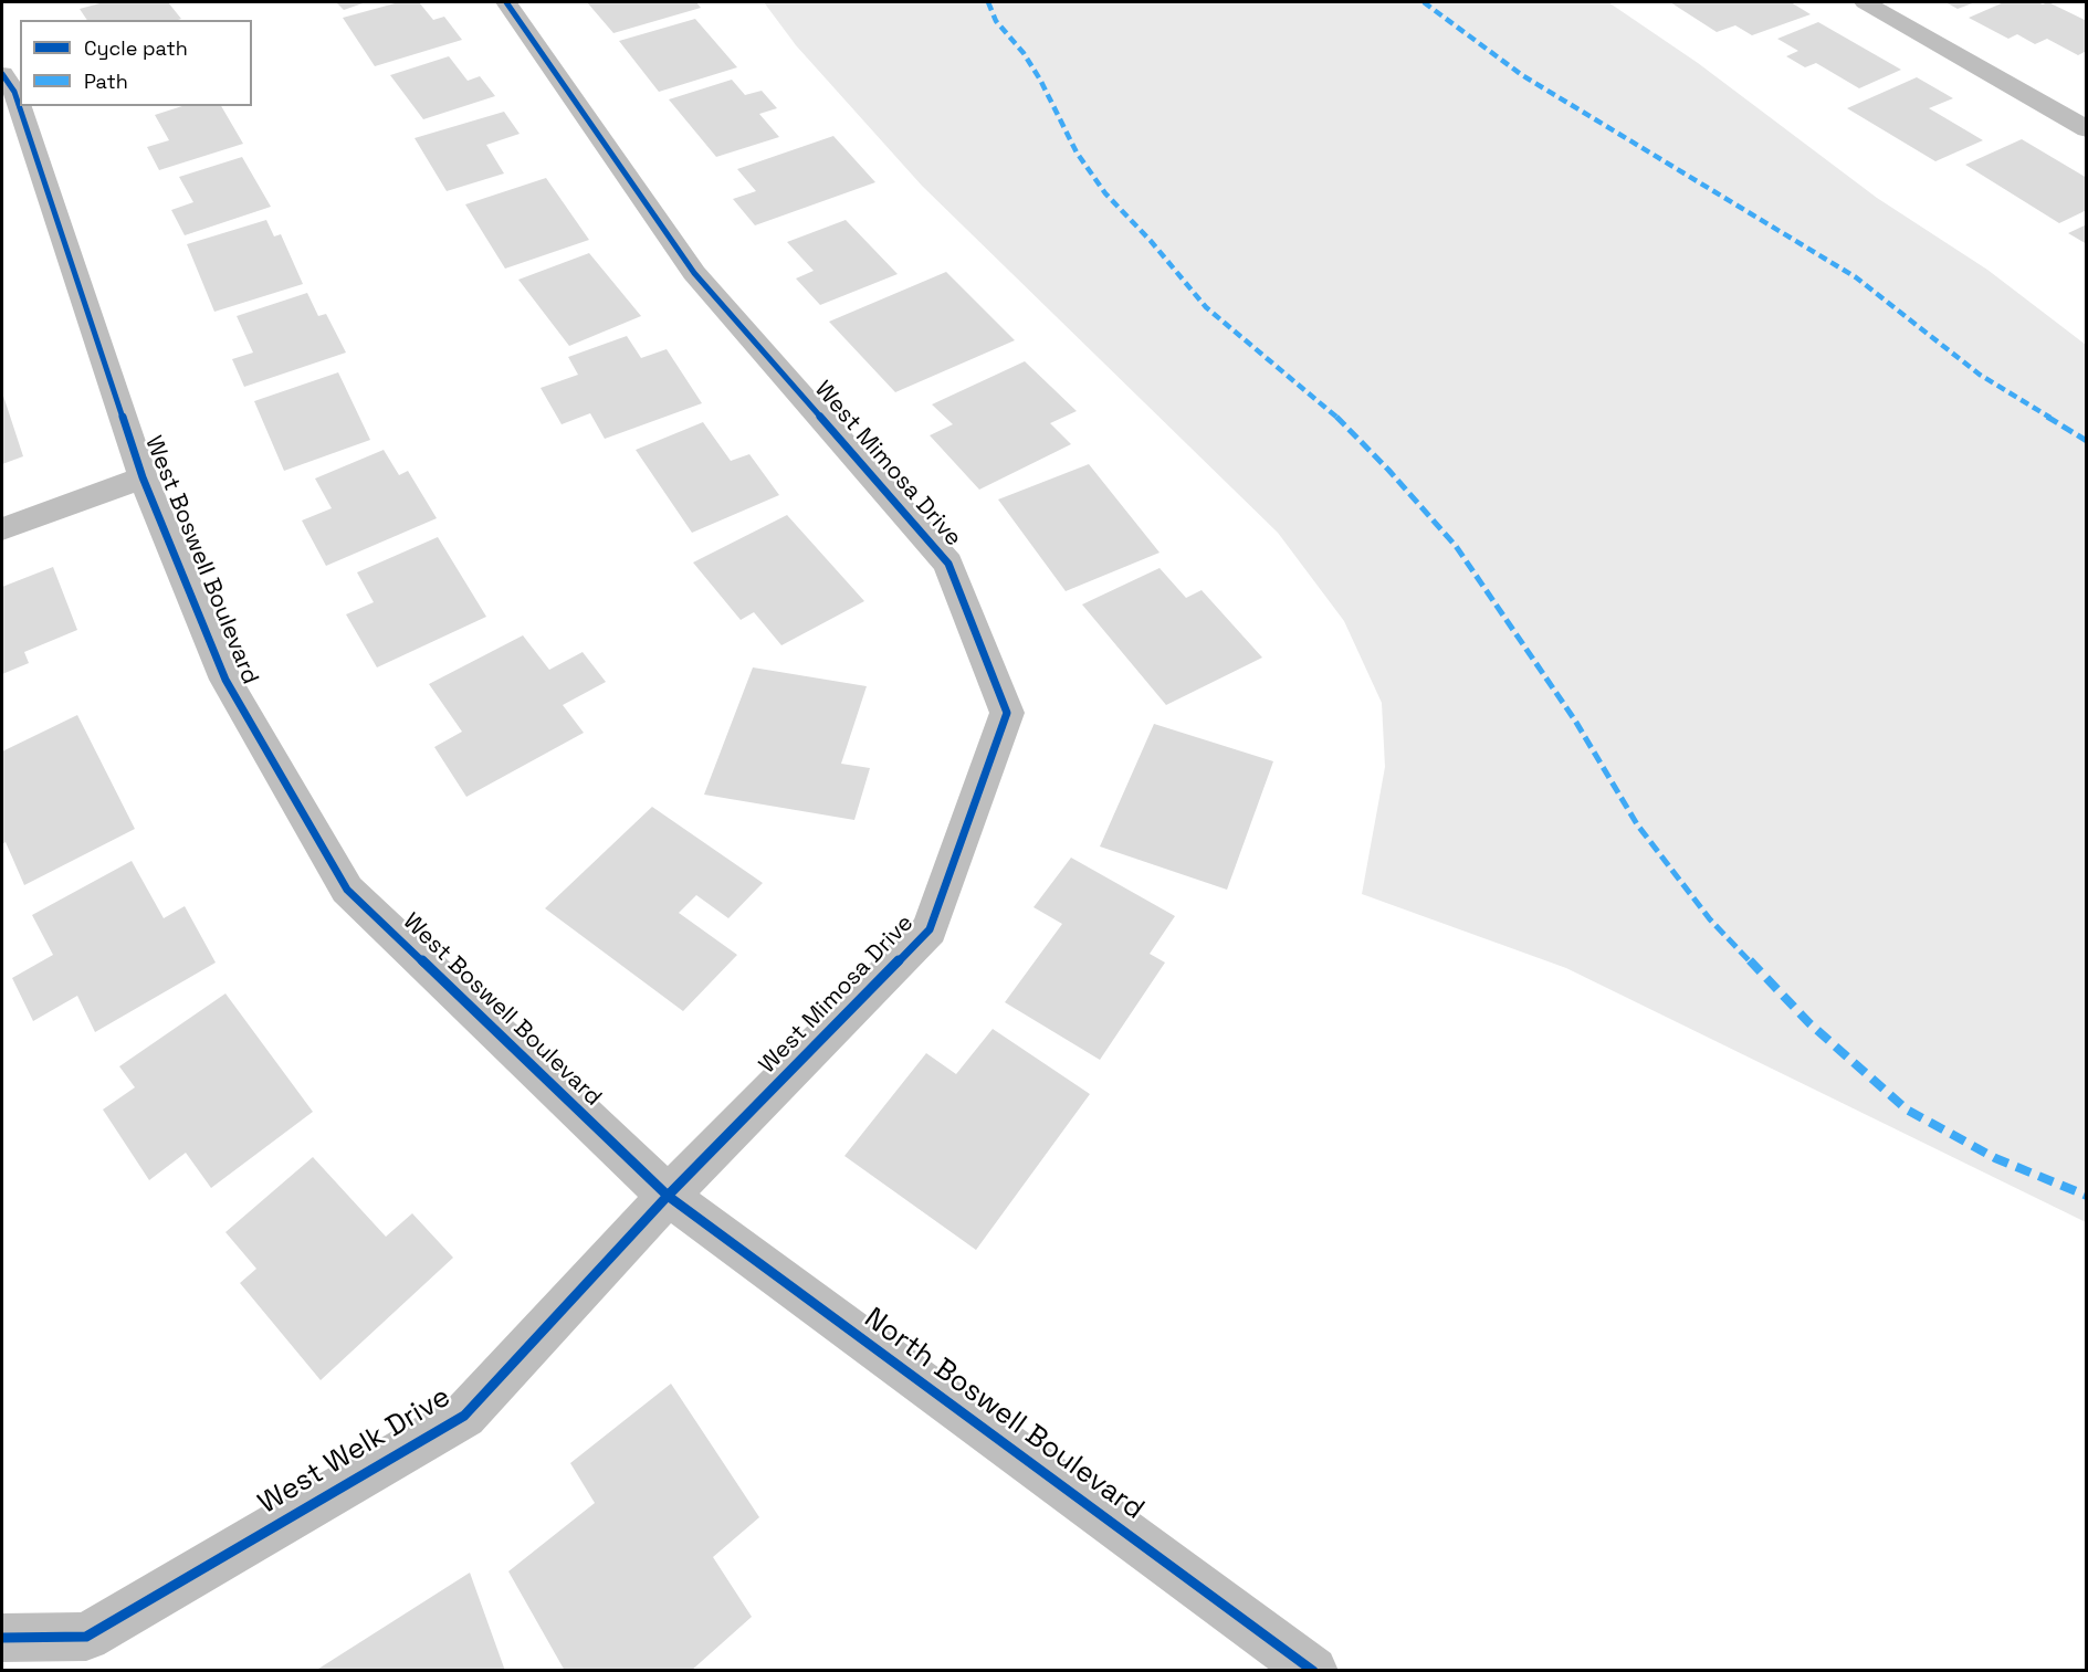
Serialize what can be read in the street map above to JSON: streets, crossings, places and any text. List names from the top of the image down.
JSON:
{
  "streets": {
    "street": [
      "West Mimosa Drive",
      "West Boswell Boulevard",
      "North Boswell Boulevard",
      "West Welk Drive"
    ]
  },
  "crossings": [
    ["West Mimosa Drive", "West Boswell Boulevard"],
    ["West Mimosa Drive", "North Boswell Boulevard"],
    ["West Mimosa Drive", "West Welk Drive"],
    ["West Boswell Boulevard", "North Boswell Boulevard"],
    ["West Boswell Boulevard", "West Welk Drive"],
    ["North Boswell Boulevard", "West Welk Drive"]
  ],
  "legend": ["Cycle path", "Path"]
}
